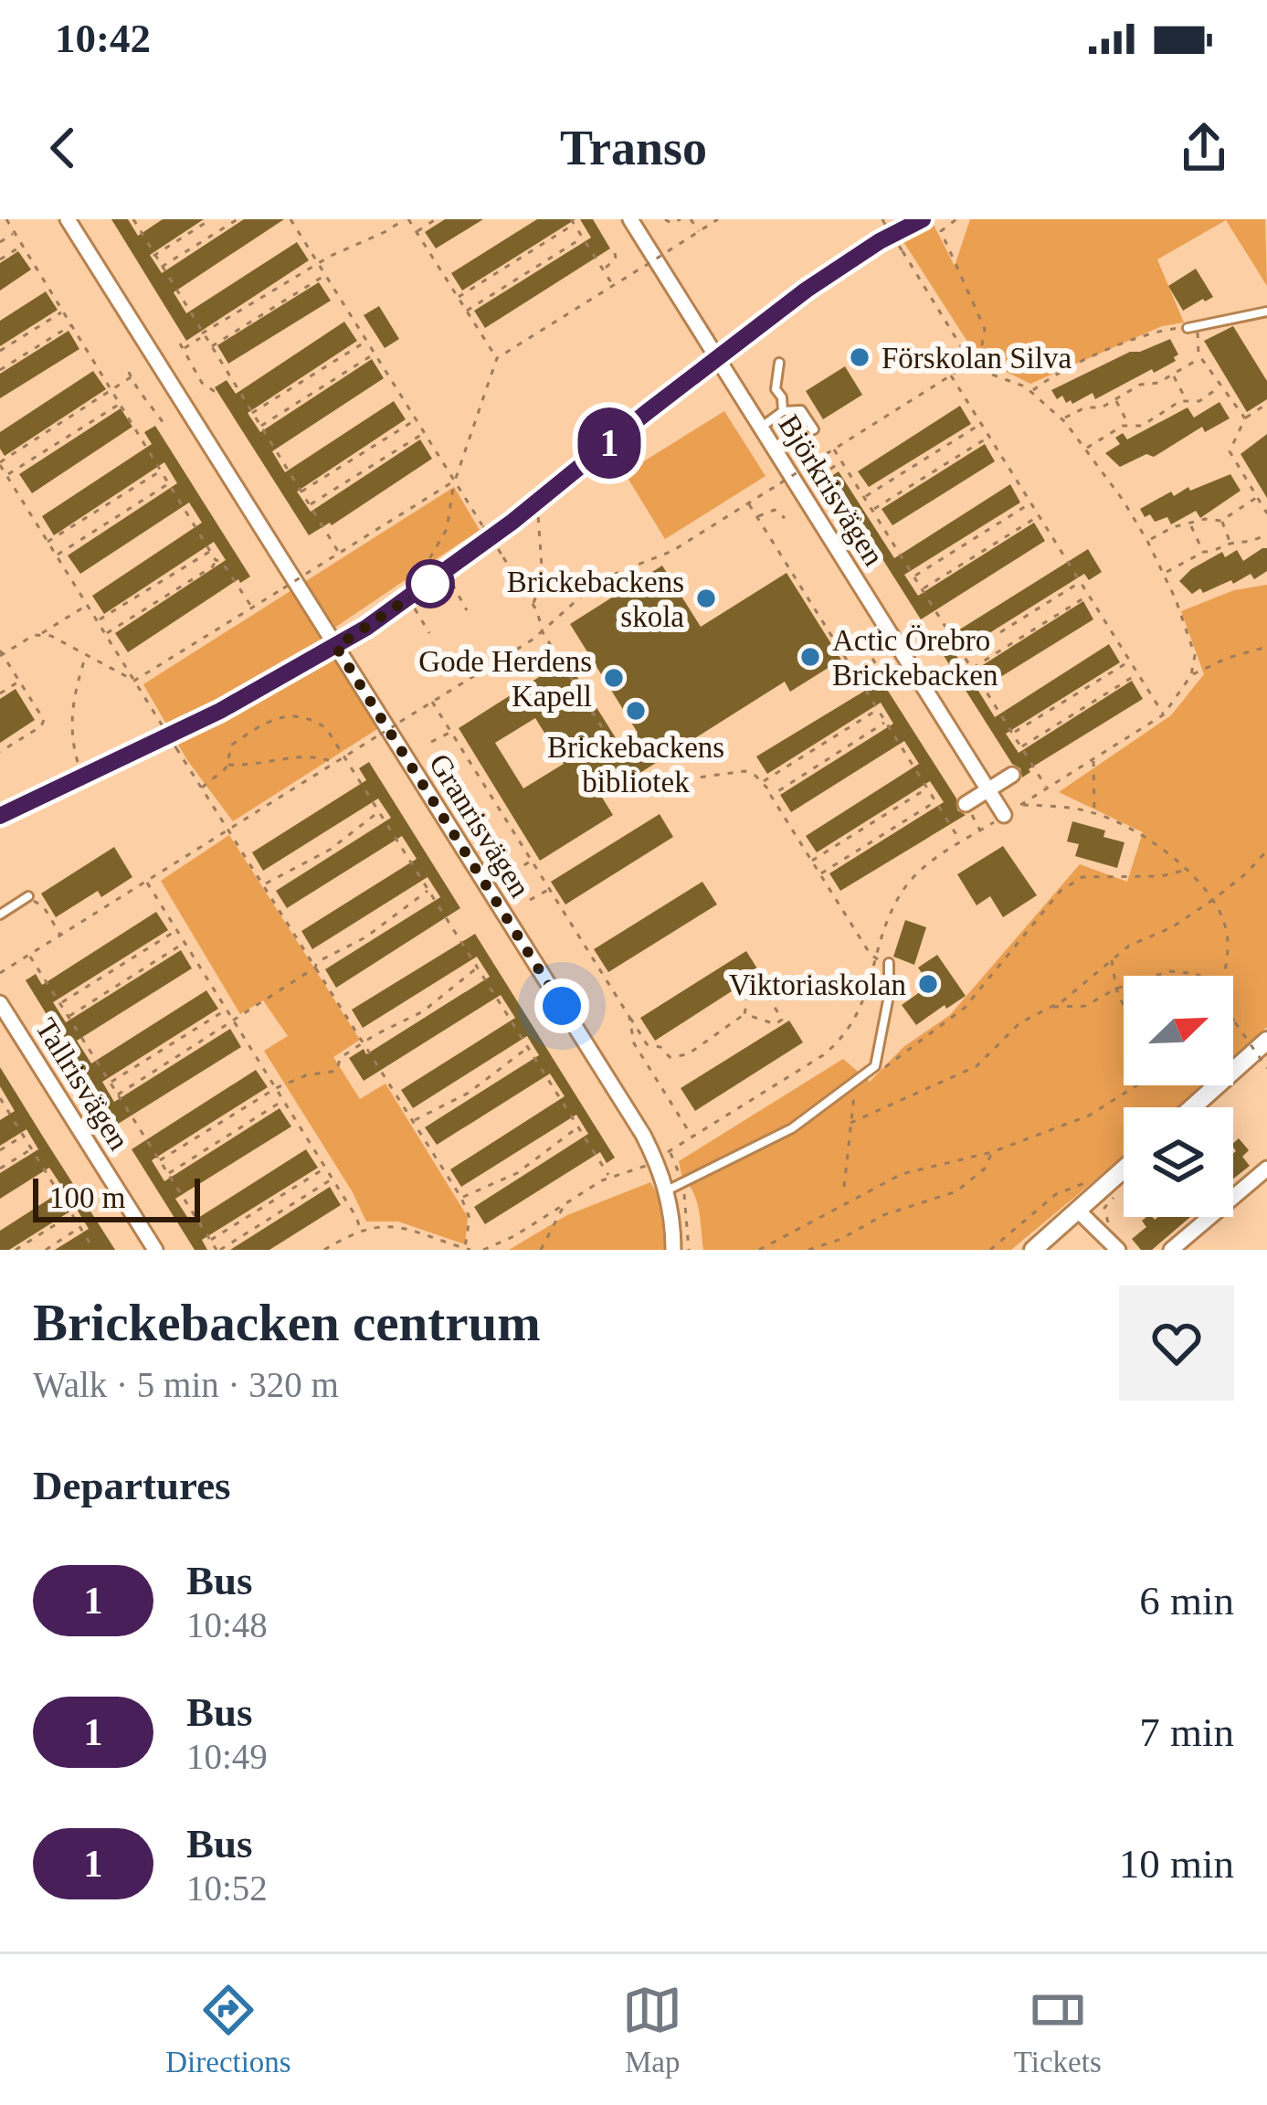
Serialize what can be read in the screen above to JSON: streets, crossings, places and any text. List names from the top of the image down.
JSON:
{
  "streets": {
    "street": ["Björkrisvägen", "Granrisvägen", "Tallrisvägen"]
  },
  "places": [
    "Förskolan Silva",
    "Brickebackens skola",
    "Actic Örebro Brickebacken",
    "Gode Herdens Kapell",
    "Brickebackens bibliotek",
    "Viktoriaskolan"
  ],
  "lines": ["bus line 1"],
  "scale_bar": "100 m",
  "north": "top right",
  "page": {
    "status": "10:42",
    "header": "Transo",
    "on_map": "1",
    "scale": "100 m",
    "heading": [
      ["Brickebacken centrum", "Walk · 5 min · 320 m"],
      "Departures"
    ],
    "list": [
      {
        "mark": "1",
        "name": "Bus",
        "note": "10:48",
        "value": "6 min"
      },
      {
        "mark": "1",
        "name": "Bus",
        "note": "10:49",
        "value": "7 min"
      },
      {
        "mark": "1",
        "name": "Bus",
        "note": "10:52",
        "value": "10 min"
      }
    ],
    "tabs": ["Directions", "Map", "Tickets"]
  }
}
